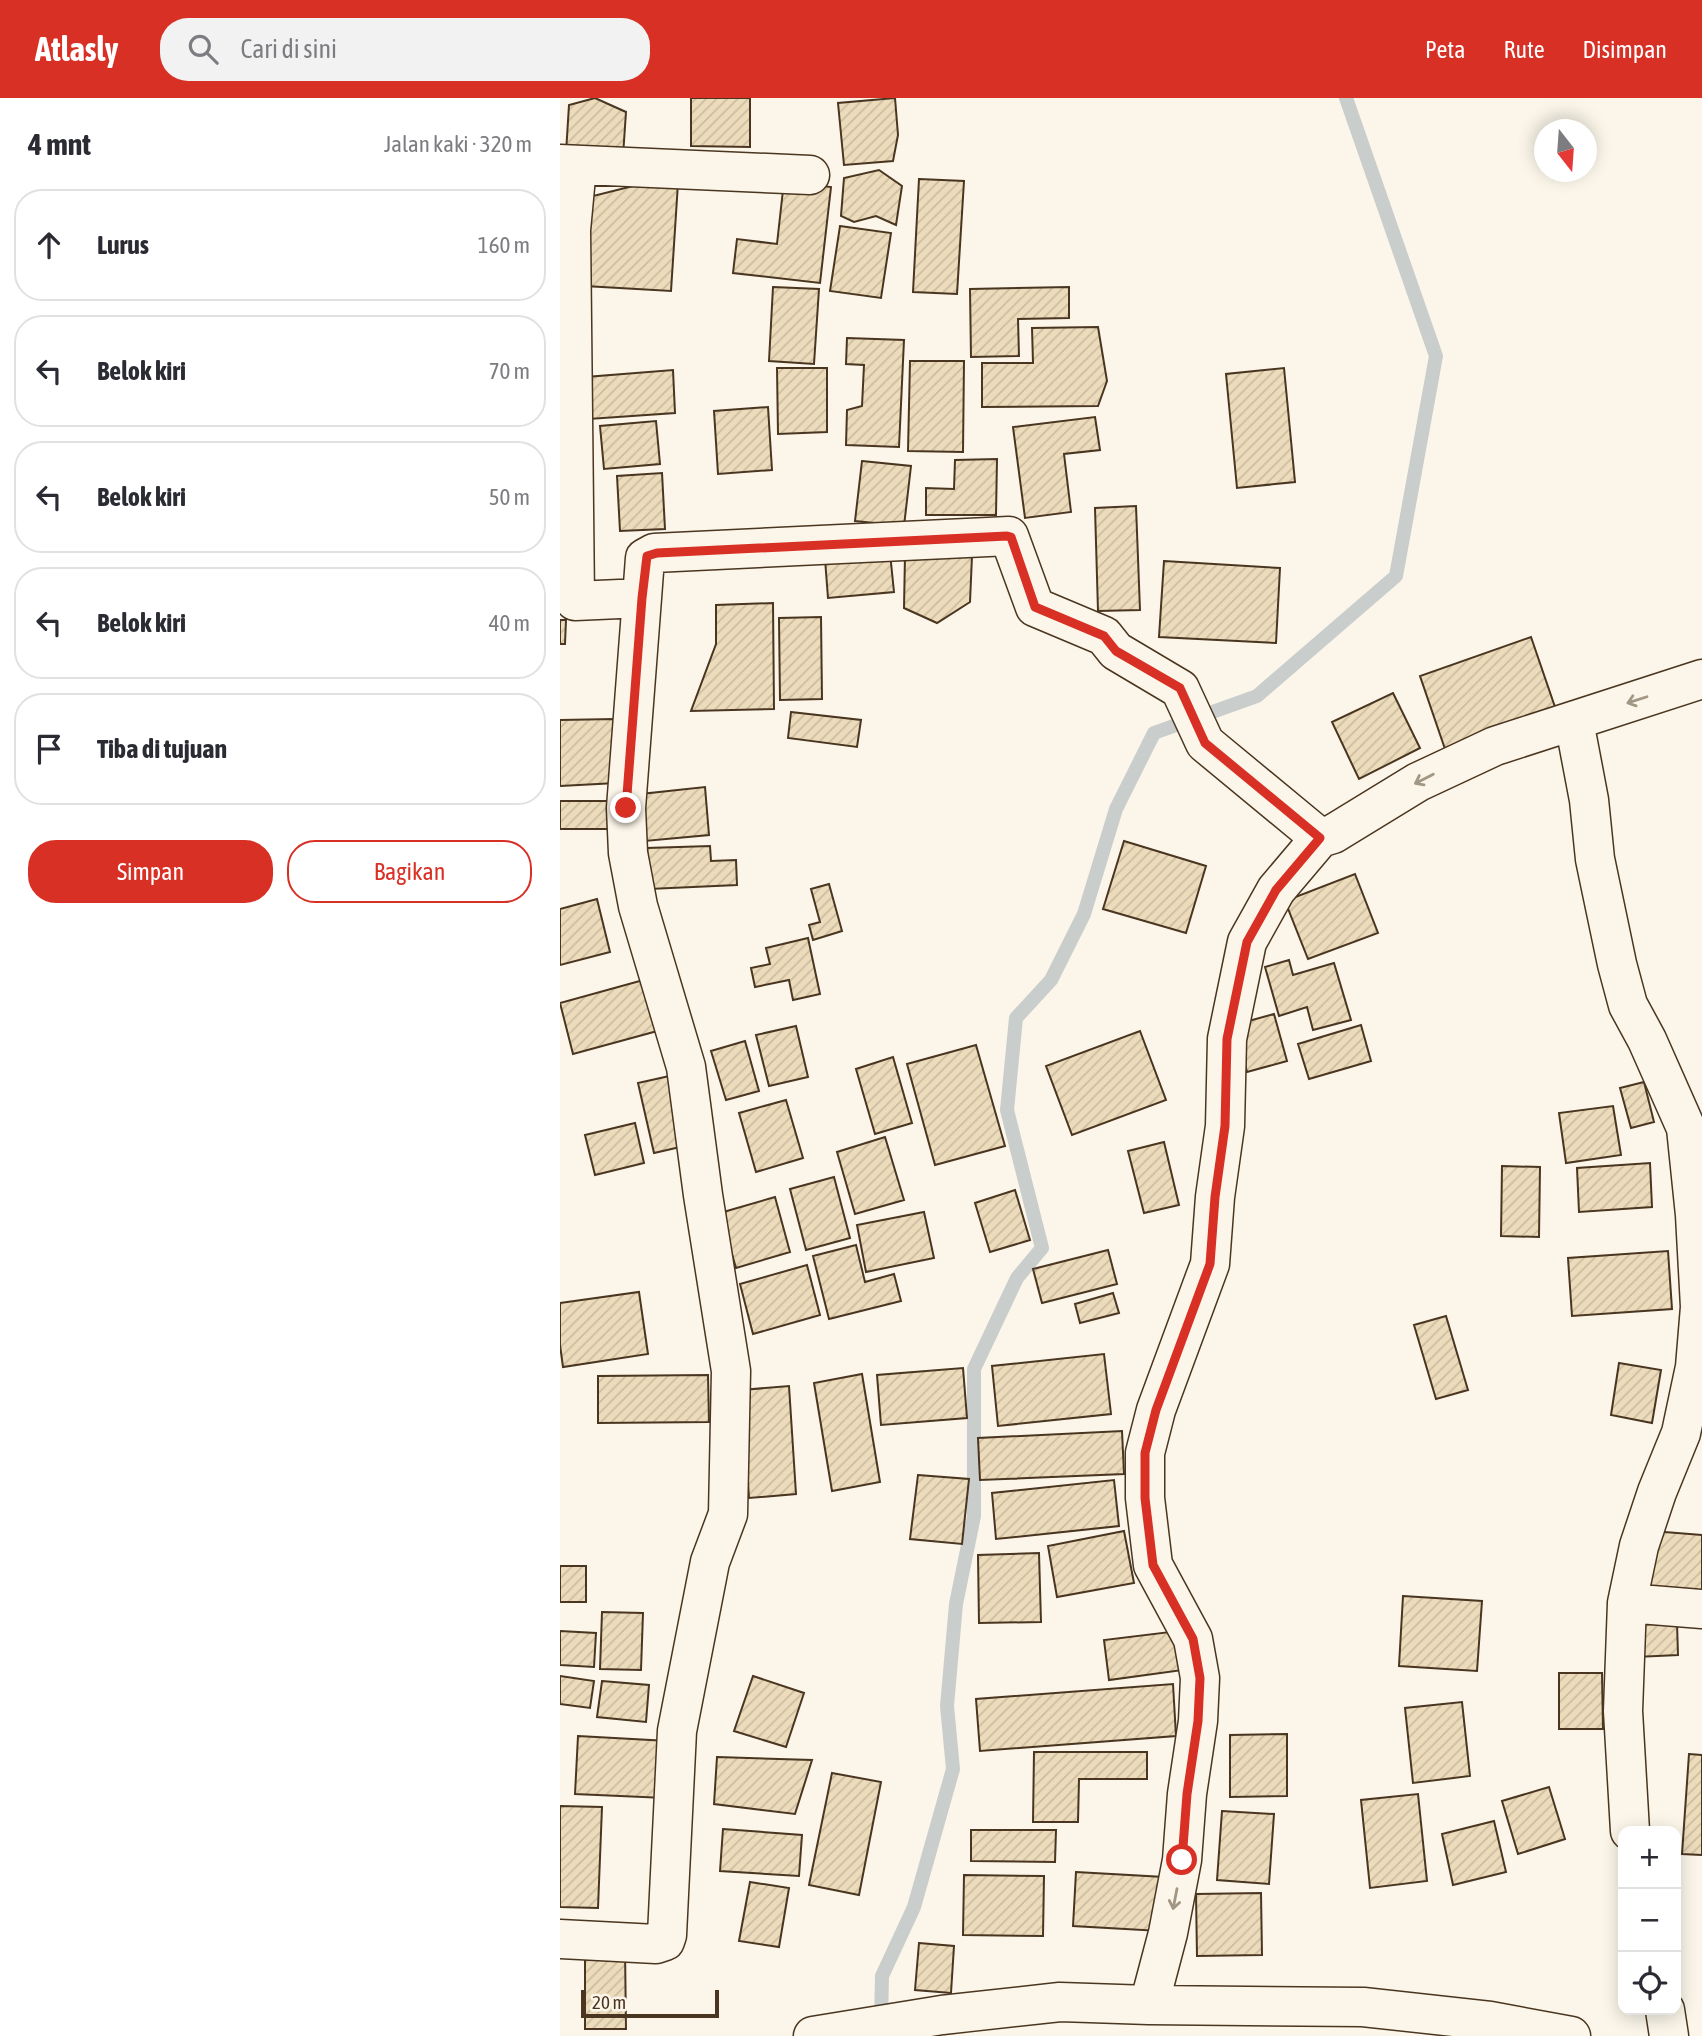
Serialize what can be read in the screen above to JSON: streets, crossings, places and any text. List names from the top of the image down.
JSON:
{
  "scale_bar": "20 m",
  "north": "bottom",
  "page": {
    "header": "Atlasly",
    "search": "Cari di sini",
    "nav": ["Peta", "Rute", "Disimpan"],
    "heading": ["4 mnt", "Jalan kaki · 320 m"],
    "list": [
      ["Lurus", "160 m"],
      ["Belok kiri", "70 m"],
      ["Belok kiri", "50 m"],
      ["Belok kiri", "40 m"],
      "Tiba di tujuan"
    ],
    "buttons": ["Simpan", "Bagikan"],
    "map_buttons": ["+", "−"],
    "scale": "20 m"
  }
}
